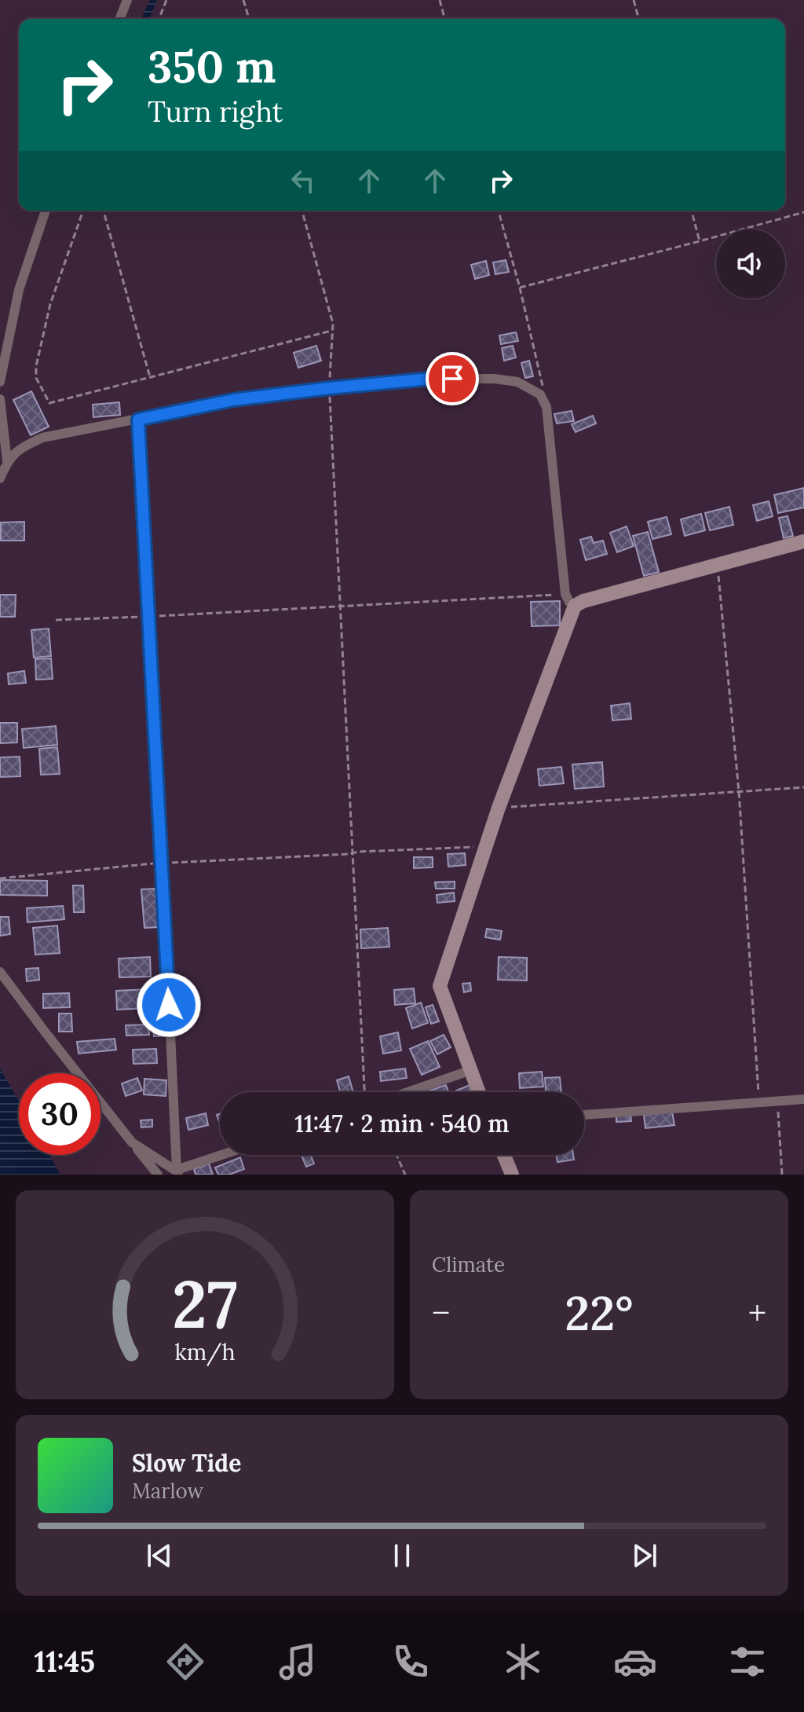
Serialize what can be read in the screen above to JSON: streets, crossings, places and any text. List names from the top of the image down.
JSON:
{
  "page": {
    "turn": ["350 m", "Turn right"],
    "limit": "30",
    "trip": "11:47 · 2 min · 540 m",
    "tile": "Climate",
    "heat": ["−", "22°", "+"],
    "song": ["Slow Tide", "Marlow"],
    "tabs": "11:45",
    "gauge": ["27", "km/h"]
  }
}
